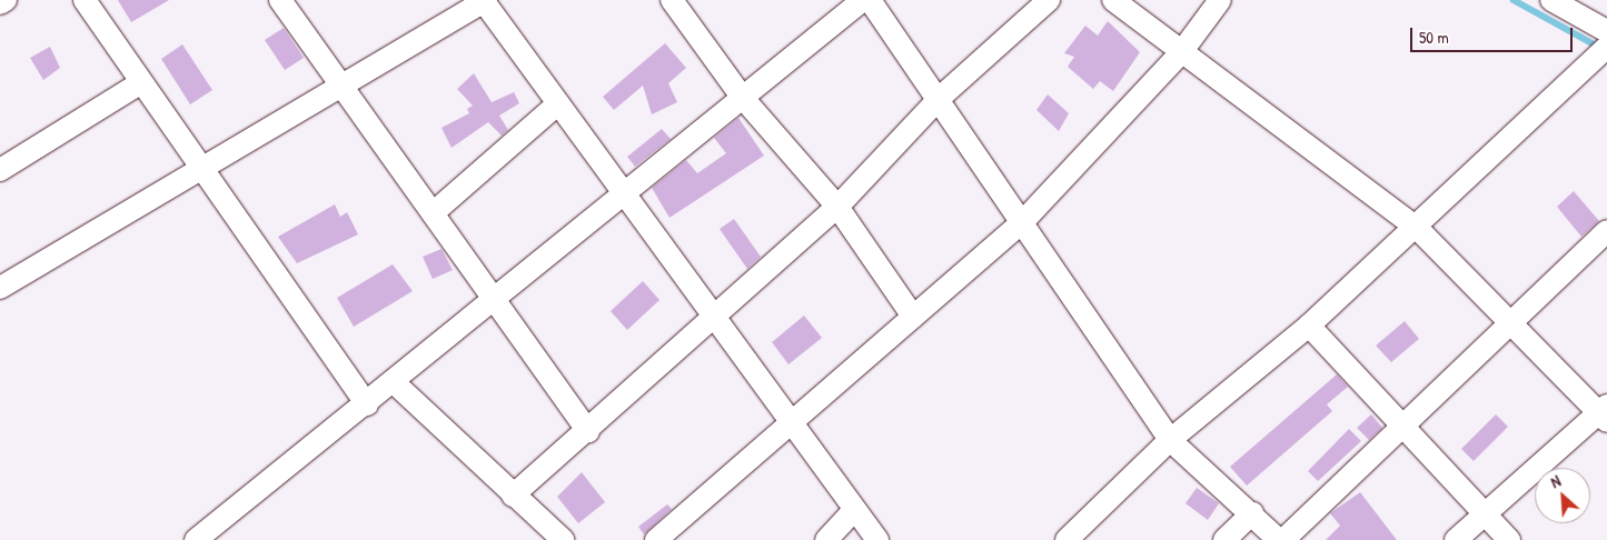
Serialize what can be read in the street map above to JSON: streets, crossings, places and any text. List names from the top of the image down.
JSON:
{
  "scale_bar": "50 m",
  "north": "top left"
}
